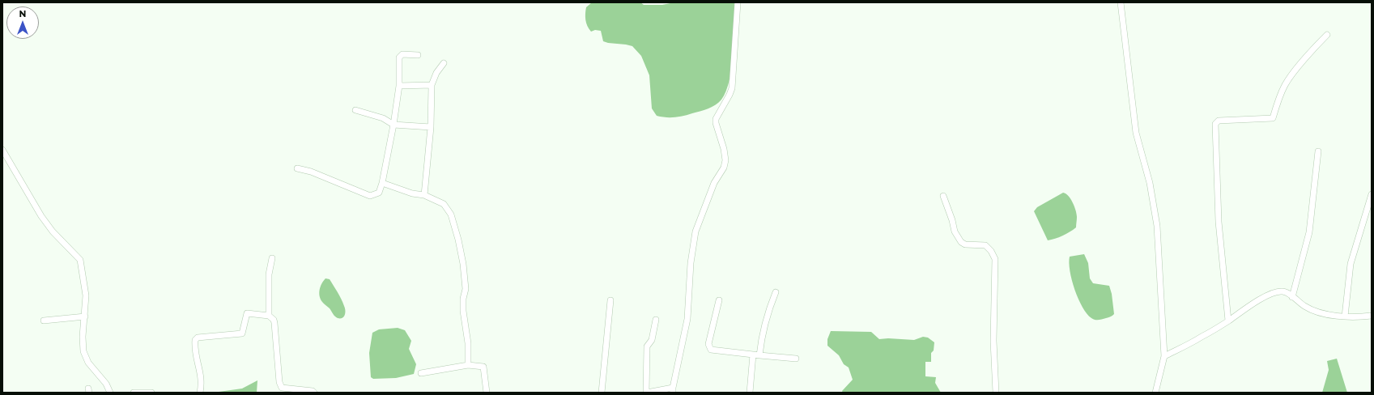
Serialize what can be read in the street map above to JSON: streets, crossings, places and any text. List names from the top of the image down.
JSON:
{
  "north": "top"
}
